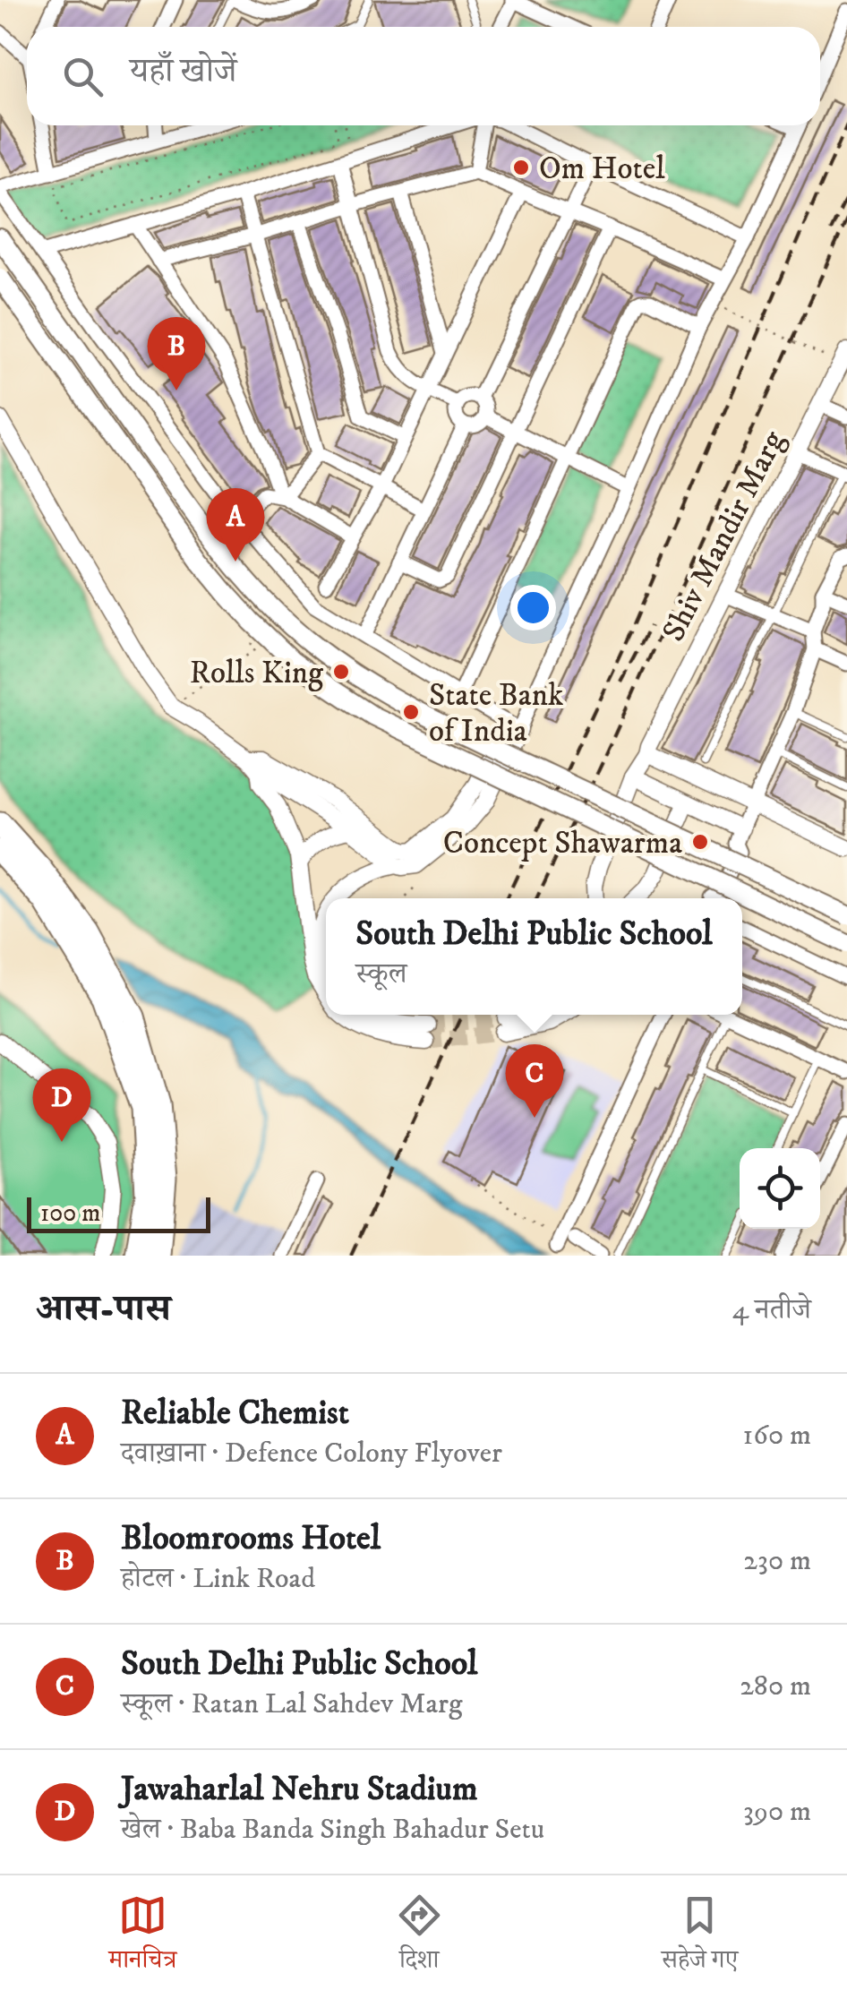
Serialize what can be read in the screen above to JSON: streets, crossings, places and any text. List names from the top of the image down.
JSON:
{
  "streets": {
    "street": ["Shiv Mandir Marg"]
  },
  "places": [
    "Om Hotel",
    "Rolls King",
    "State Bank of India",
    "Concept Shawarma"
  ],
  "scale_bar": "100 m",
  "page": {
    "search": "यहाँ खोजें",
    "pins": [
      "B",
      "A",
      "C",
      "D"
    ],
    "popup": ["South Delhi Public School", "स्कूल"],
    "scale": "100 m",
    "heading": ["आस-पास", "4 नतीजे"],
    "list": [
      {
        "mark": "A",
        "name": "Reliable Chemist",
        "note": "दवाख़ाना · Defence Colony Flyover",
        "value": "160 m"
      },
      {
        "mark": "B",
        "name": "Bloomrooms Hotel",
        "note": "होटल · Link Road",
        "value": "230 m"
      },
      {
        "mark": "C",
        "name": "South Delhi Public School",
        "note": "स्कूल · Ratan Lal Sahdev Marg",
        "value": "280 m"
      },
      {
        "mark": "D",
        "name": "Jawaharlal Nehru Stadium",
        "note": "खेल · Baba Banda Singh Bahadur Setu",
        "value": "390 m"
      }
    ],
    "nav": ["मानचित्र", "दिशा", "सहेजे गए"]
  }
}
